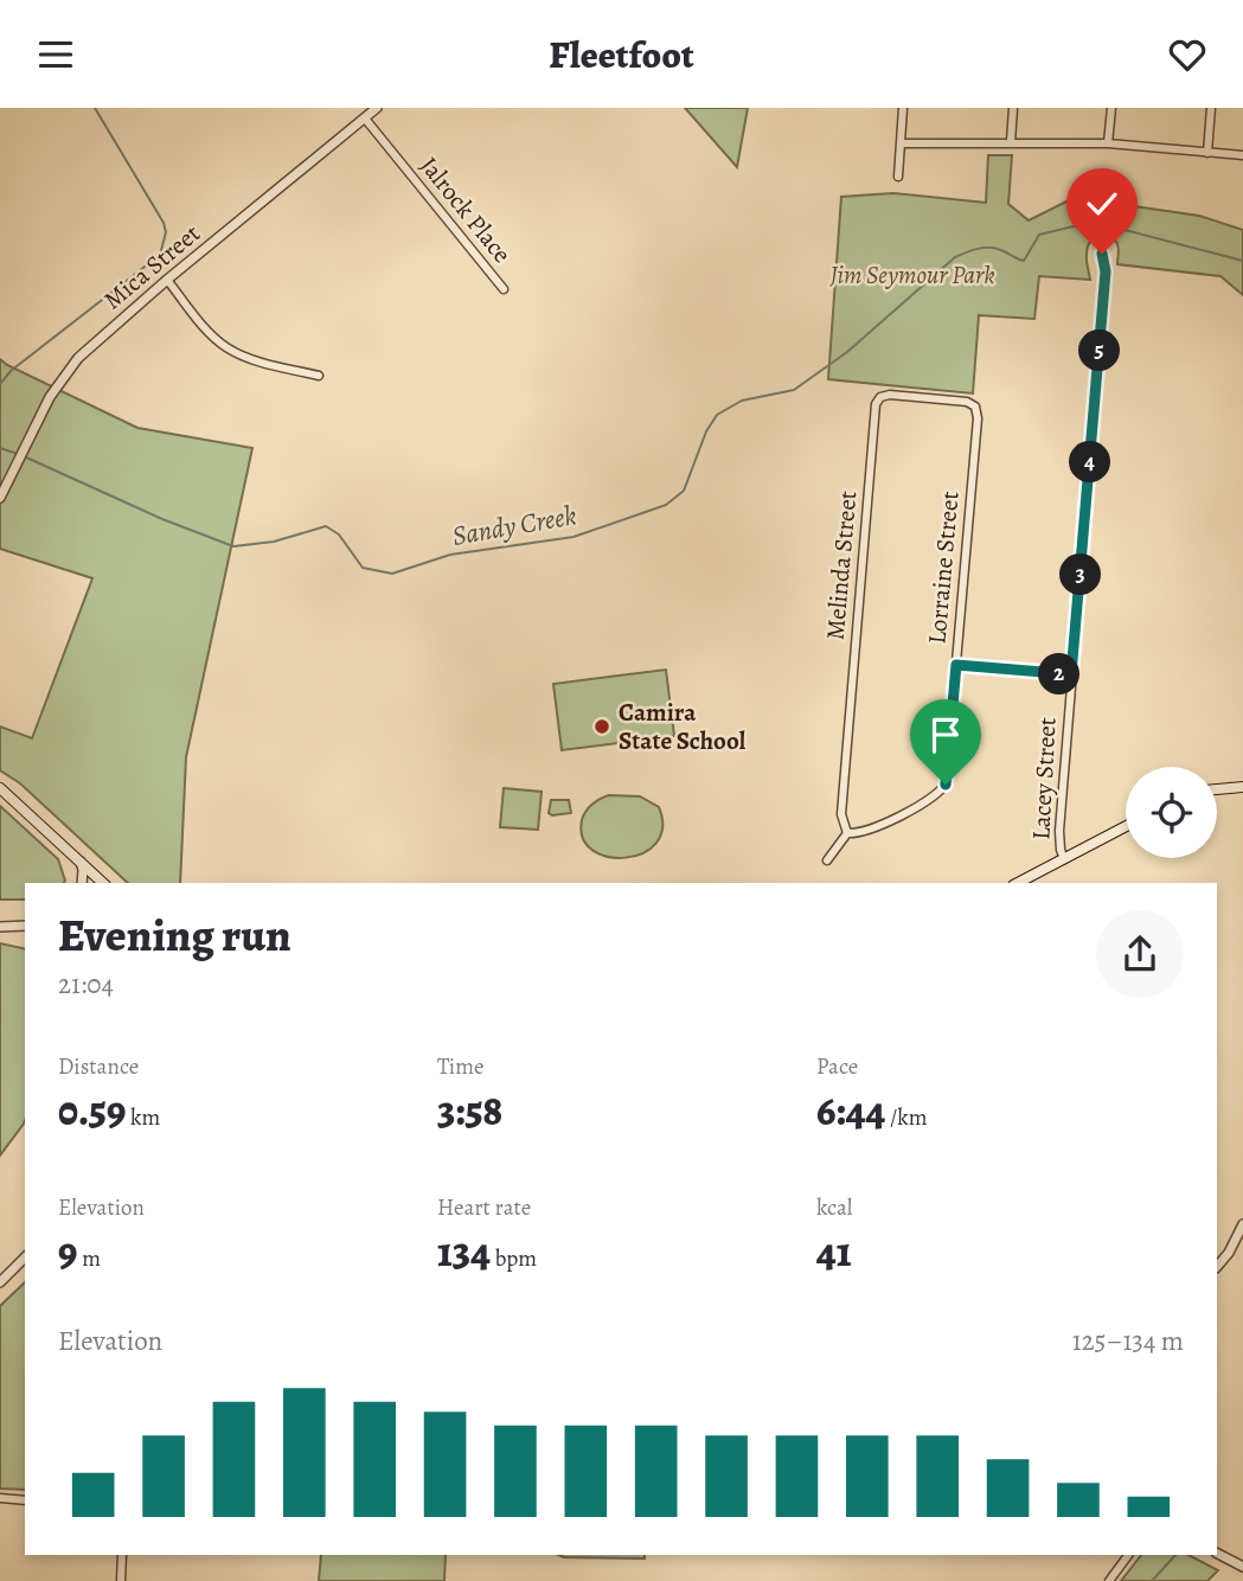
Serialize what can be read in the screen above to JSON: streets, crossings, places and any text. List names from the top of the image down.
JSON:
{
  "streets": {
    "street": [
      "Jalrock Place",
      "Mica Street",
      "Melinda Street",
      "Lorraine Street",
      "Lacey Street"
    ]
  },
  "crossings": [
    ["Jalrock Place", "Mica Street"],
    ["Melinda Street", "Lorraine Street"]
  ],
  "water": ["Sandy Creek"],
  "parks": ["Jim Seymour Park"],
  "places": ["Camira State School"],
  "page": {
    "header": "Fleetfoot",
    "pins": [
      "5",
      "4",
      "3",
      "2"
    ],
    "heading": ["Evening run", "21:04"],
    "stats": [
      ["Distance", "0.59 km"],
      ["Time", "3:58"],
      ["Pace", "6:44 /km"],
      ["Elevation", "9 m"],
      ["Heart rate", "134 bpm"],
      ["kcal", "41"]
    ],
    "chart": ["Elevation", "125–134 m"]
  }
}
